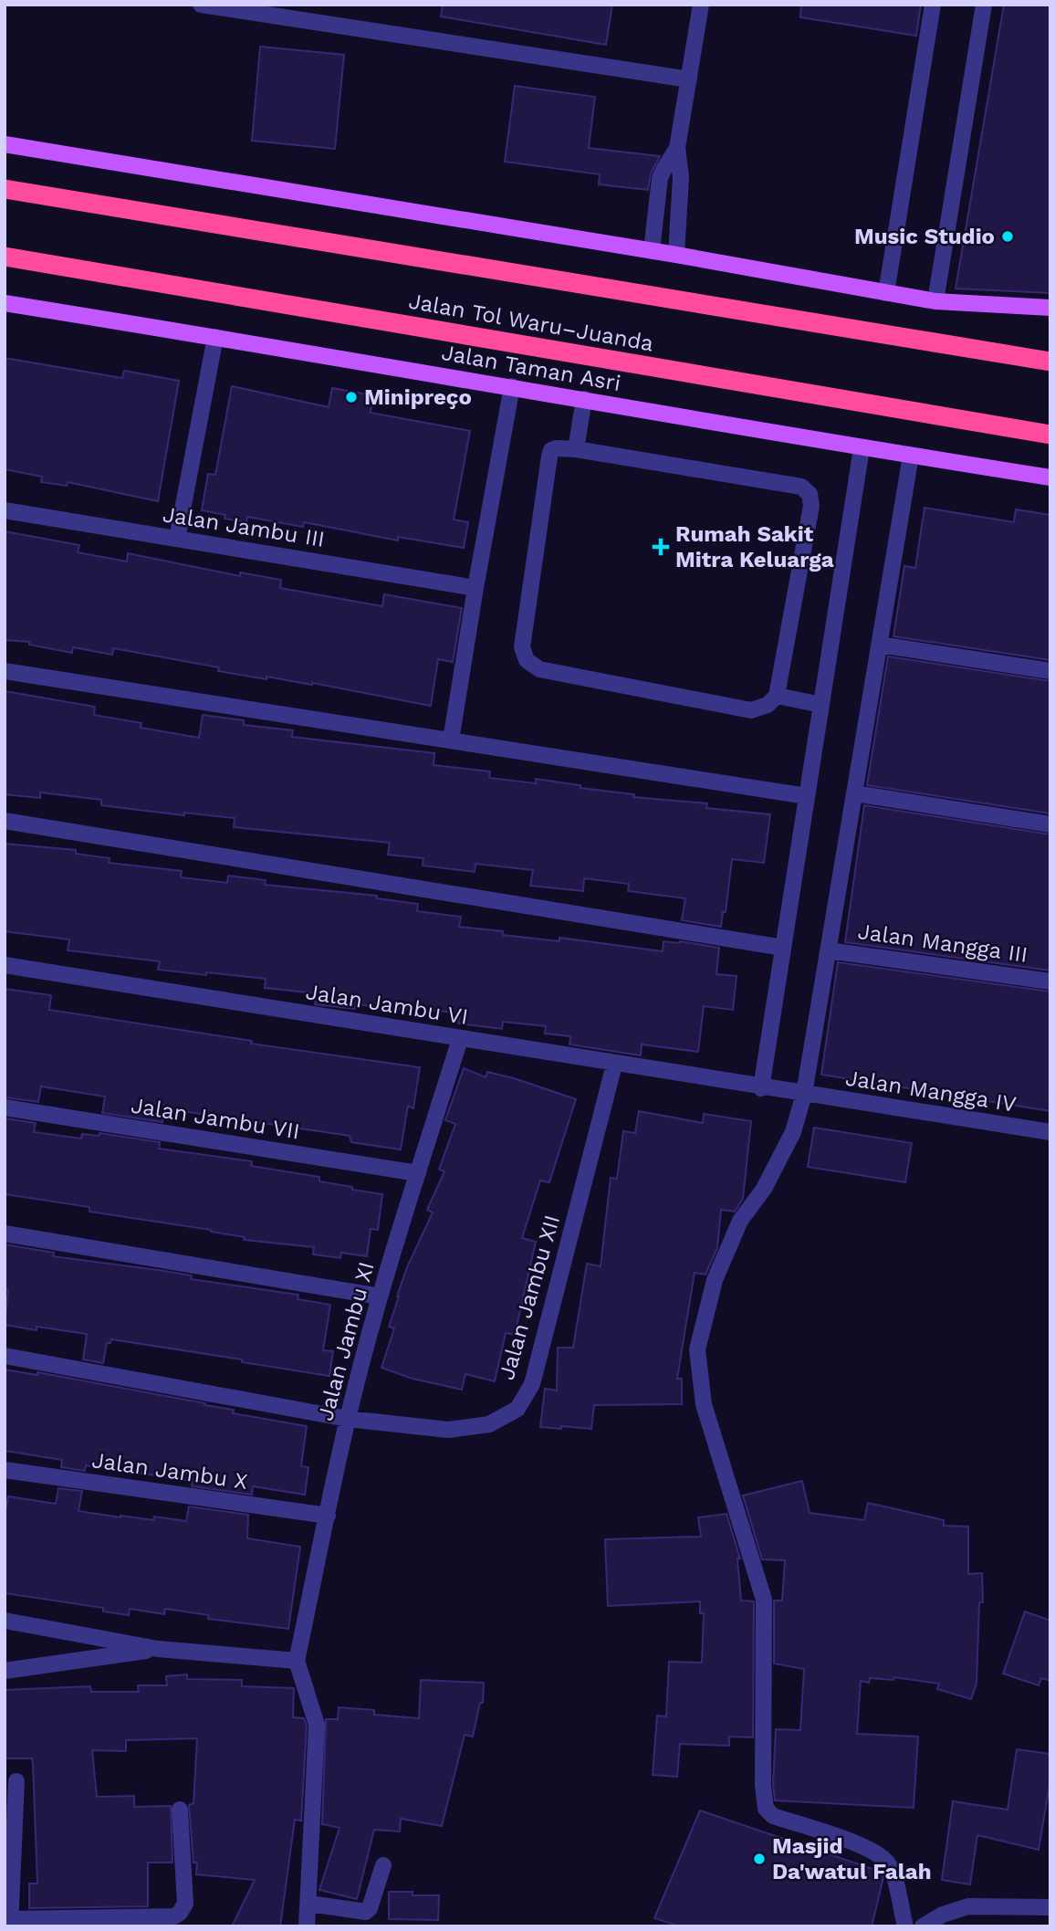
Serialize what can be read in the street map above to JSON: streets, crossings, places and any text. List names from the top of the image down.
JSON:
{
  "streets": {
    "highway": ["Jalan Tol Waru–Juanda"],
    "main road": ["Jalan Taman Asri"],
    "street": [
      "Jalan Jambu III",
      "Jalan Mangga III",
      "Jalan Jambu VI",
      "Jalan Mangga IV",
      "Jalan Jambu VII",
      "Jalan Jambu XII",
      "Jalan Jambu XI",
      "Jalan Jambu X"
    ]
  },
  "crossings": [
    ["Jalan Jambu VI", "Jalan Mangga IV"],
    ["Jalan Jambu VI", "Jalan Jambu XII"],
    ["Jalan Jambu VI", "Jalan Jambu XI"],
    ["Jalan Jambu VII", "Jalan Jambu XI"],
    ["Jalan Jambu XII", "Jalan Jambu XI"],
    ["Jalan Jambu XI", "Jalan Jambu X"]
  ],
  "places": {
    "other": ["Music Studio", "Minipreço", "Masjid Da'watul Falah"],
    "health": ["Rumah Sakit Mitra Keluarga"]
  }
}
